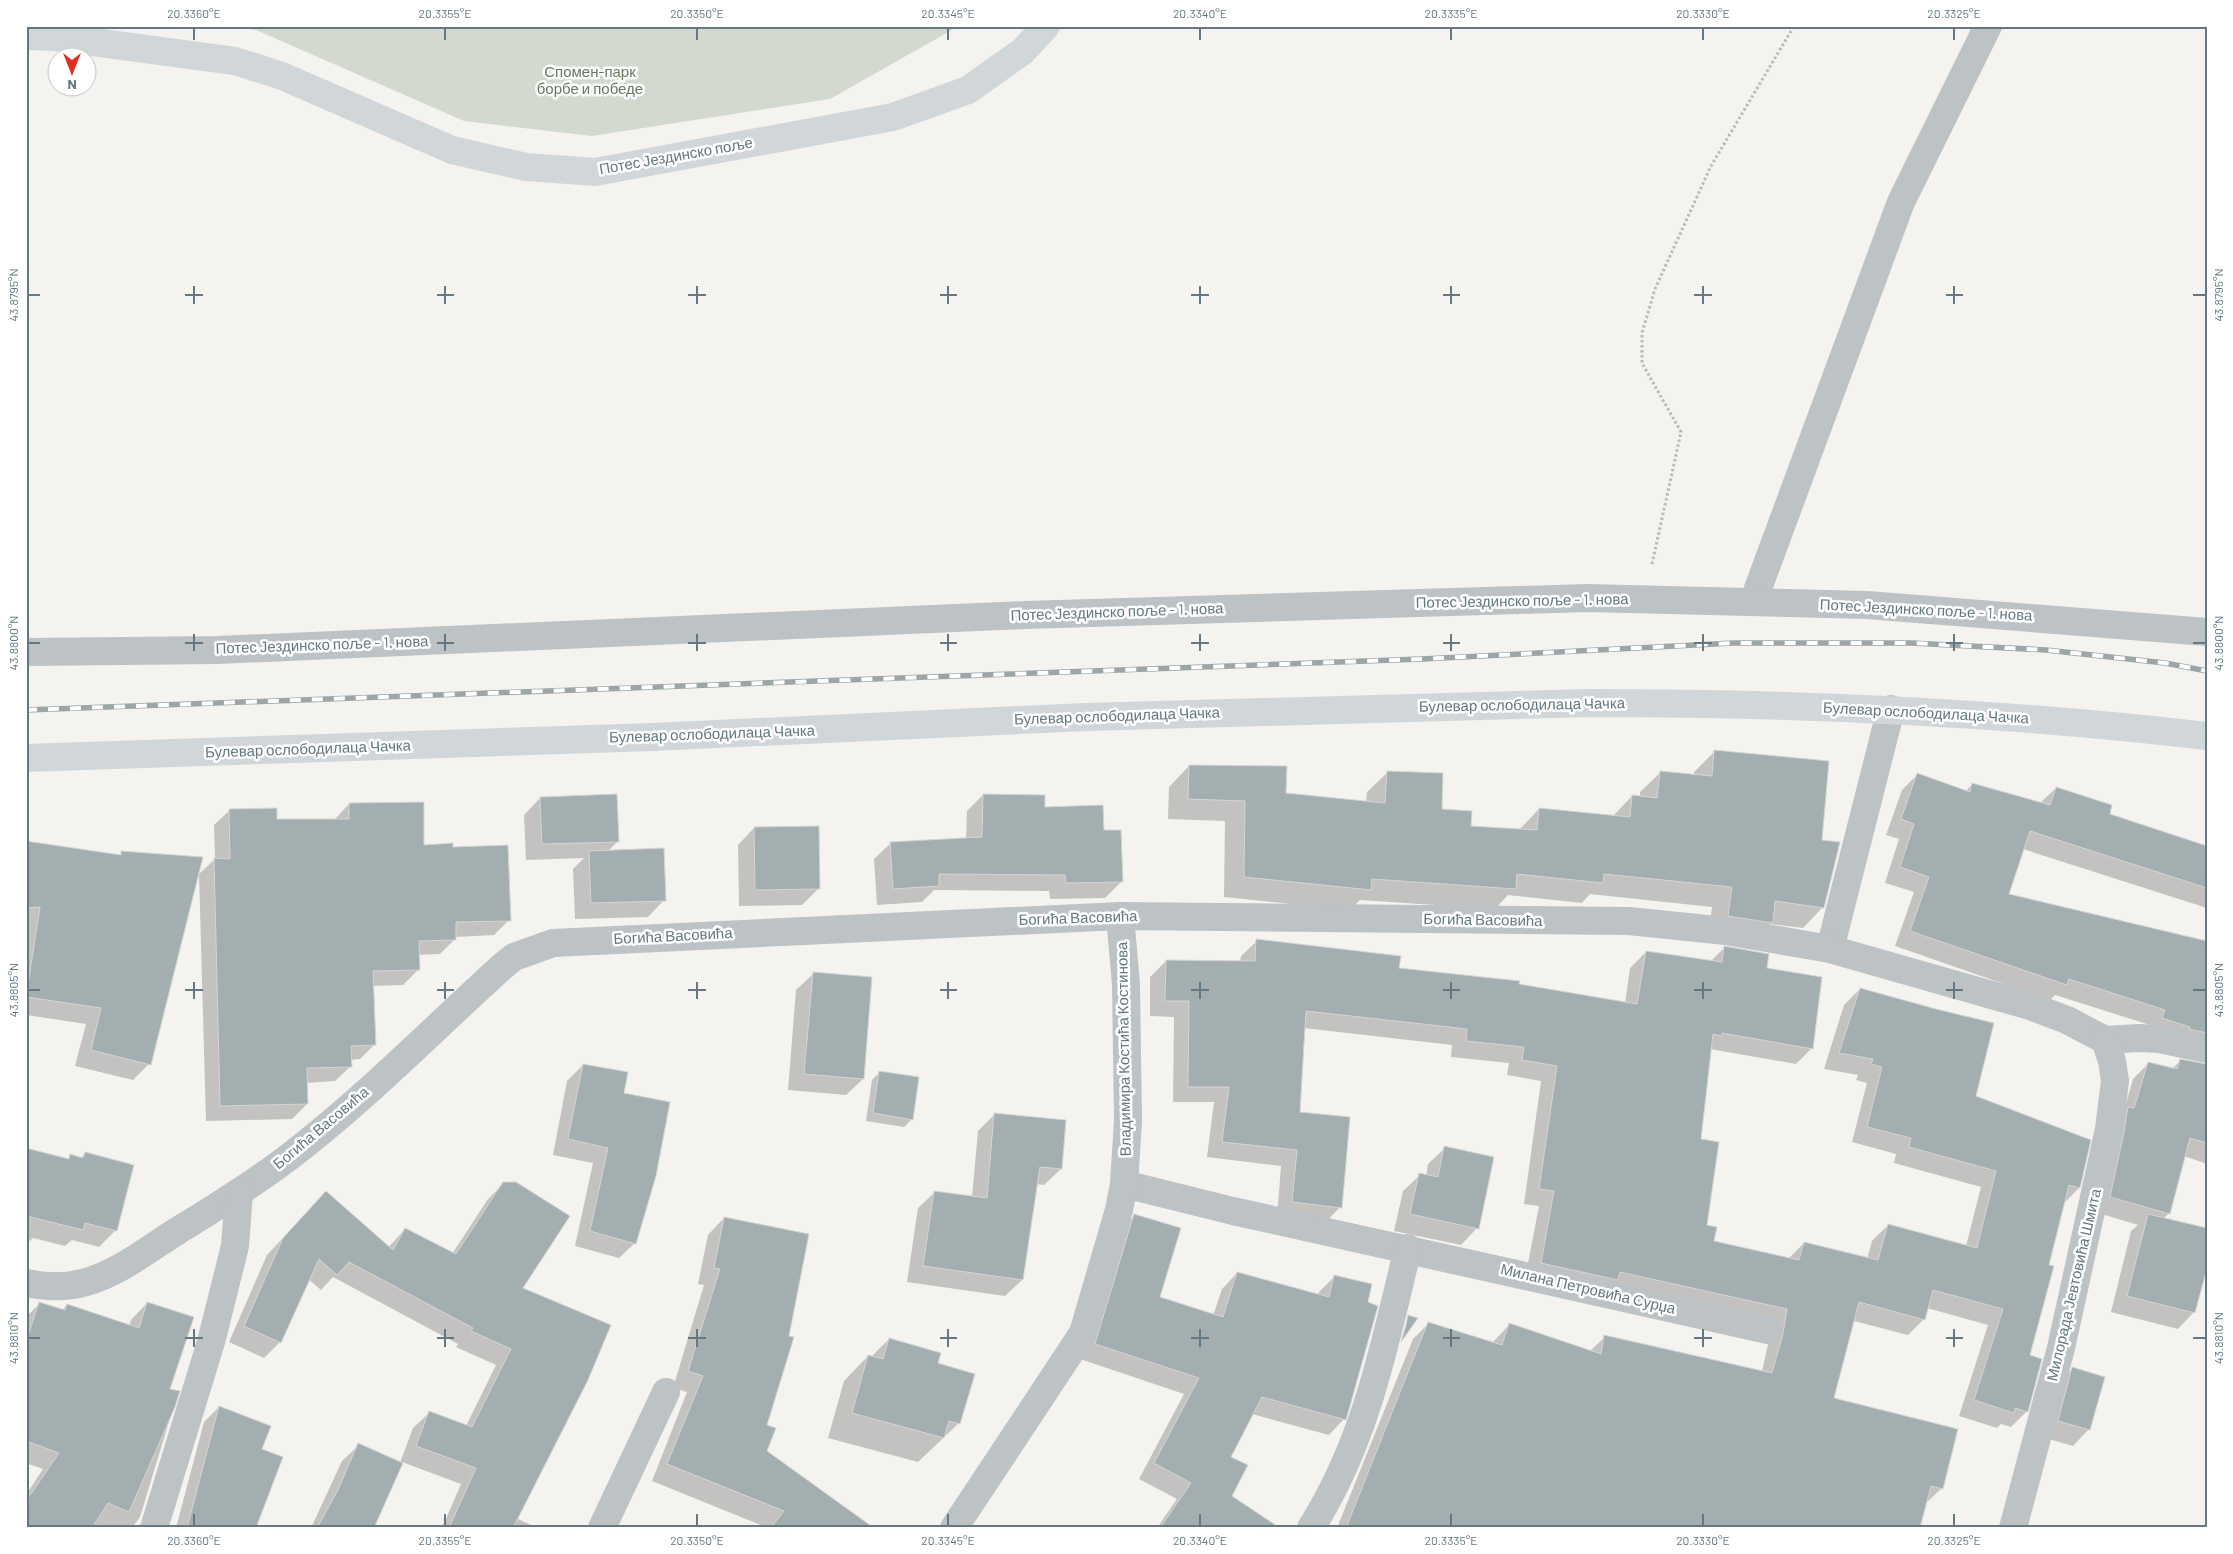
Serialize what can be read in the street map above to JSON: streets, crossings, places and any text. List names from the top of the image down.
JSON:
{
  "streets": {
    "main road": ["Потес Јездинско поље", "Булевар ослободилаца Чачка"],
    "street": [
      "Потес Јездинско поље - 1. нова",
      "Богића Васовића",
      "Владимира Костића Костинова",
      "Милорада Јевтовића Шмита",
      "Милана Петровића Сурџа"
    ]
  },
  "crossings": [
    ["Богића Васовића", "Владимира Костића Костинова"],
    ["Богића Васовића", "Милорада Јевтовића Шмита"],
    ["Владимира Костића Костинова", "Милана Петровића Сурџа"]
  ],
  "parks": ["Спомен-парк борбе и победе"],
  "north": "bottom",
  "coordinates": [
    "20.3360°E",
    "20.3355°E",
    "20.3350°E",
    "20.3345°E",
    "20.3340°E",
    "20.3335°E",
    "20.3330°E",
    "20.3325°E",
    "43.8795°N",
    "43.8800°N",
    "43.8805°N",
    "43.8810°N"
  ]
}
